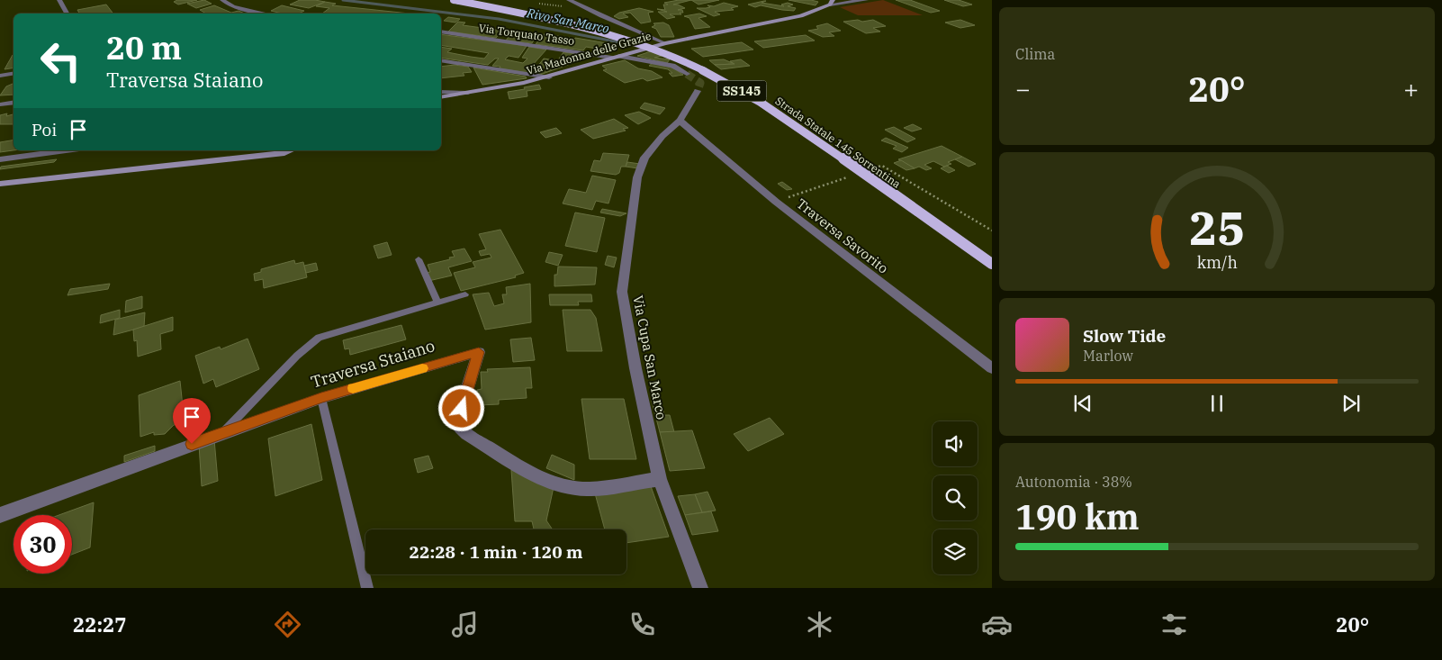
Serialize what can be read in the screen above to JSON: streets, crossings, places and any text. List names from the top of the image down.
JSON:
{
  "streets": {
    "highway": ["SS145", "Strada Statale 145 Sorrentina"],
    "main road": ["Via Madonna delle Grazie"],
    "street": [
      "Via Torquato Tasso",
      "Traversa Savorito",
      "Via Cupa San Marco",
      "Traversa Staiano"
    ]
  },
  "crossings": [
    ["Via Torquato Tasso", "Via Madonna delle Grazie"],
    ["Traversa Savorito", "Via Cupa San Marco"],
    ["Via Cupa San Marco", "Traversa Staiano"]
  ],
  "water": ["Rivo San Marco"],
  "page": {
    "tile": [
      "Clima",
      ["Autonomia · 38%", "190 km"]
    ],
    "turn": ["20 m", "Traversa Staiano"],
    "heat": ["−", "20°", "+"],
    "then": "Poi",
    "song": ["Slow Tide", "Marlow"],
    "limit": "30",
    "trip": "22:28 · 1 min · 120 m",
    "tabs": ["22:27", "20°"],
    "gauge": ["25", "km/h"]
  }
}
